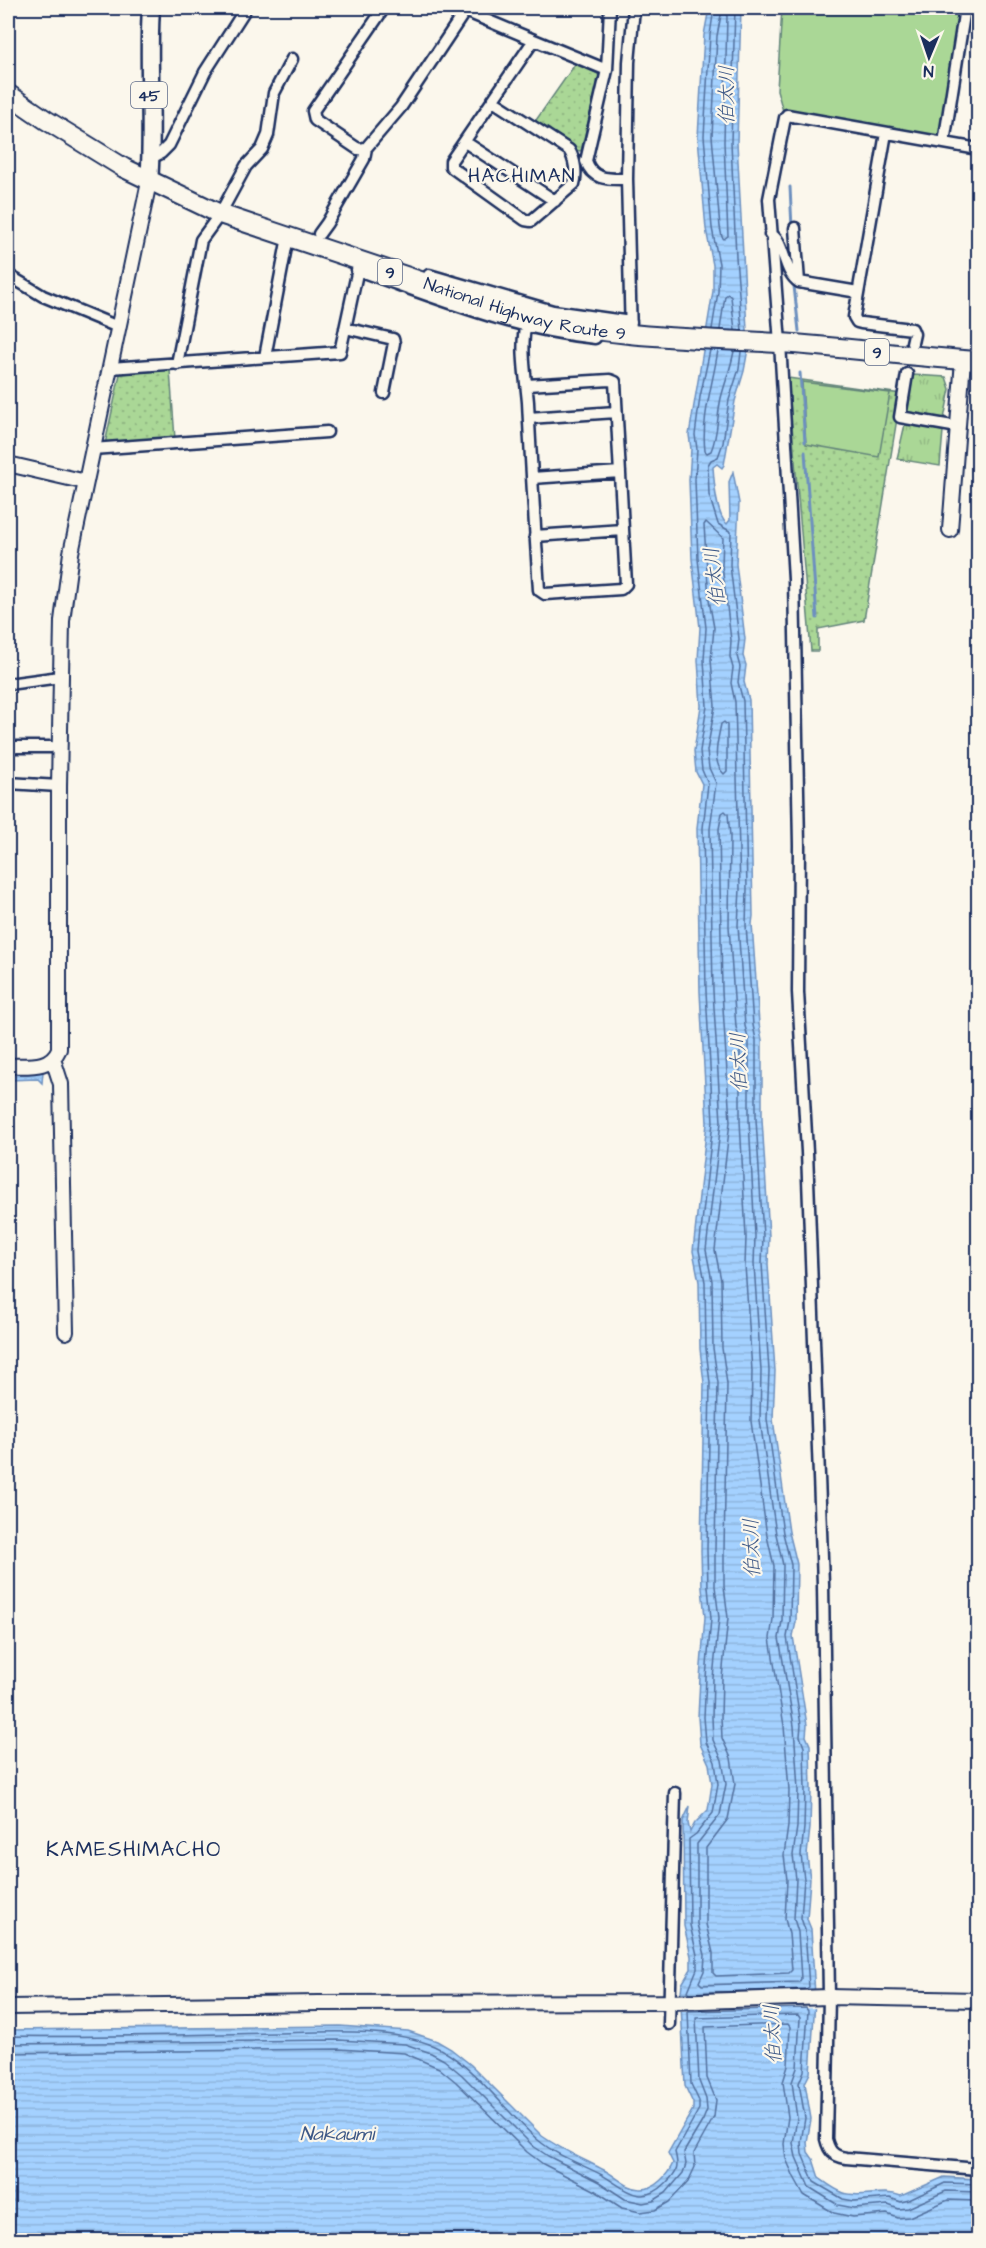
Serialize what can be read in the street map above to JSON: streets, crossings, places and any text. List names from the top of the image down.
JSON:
{
  "streets": {
    "highway": ["9", "National Highway Route 9"],
    "main road": ["45"]
  },
  "crossings": [
    ["45", "National Highway Route 9"]
  ],
  "districts": ["HACHIMAN", "KAMESHIMACHO"],
  "water": ["伯太川", "Nakaumi"],
  "north": "bottom"
}
